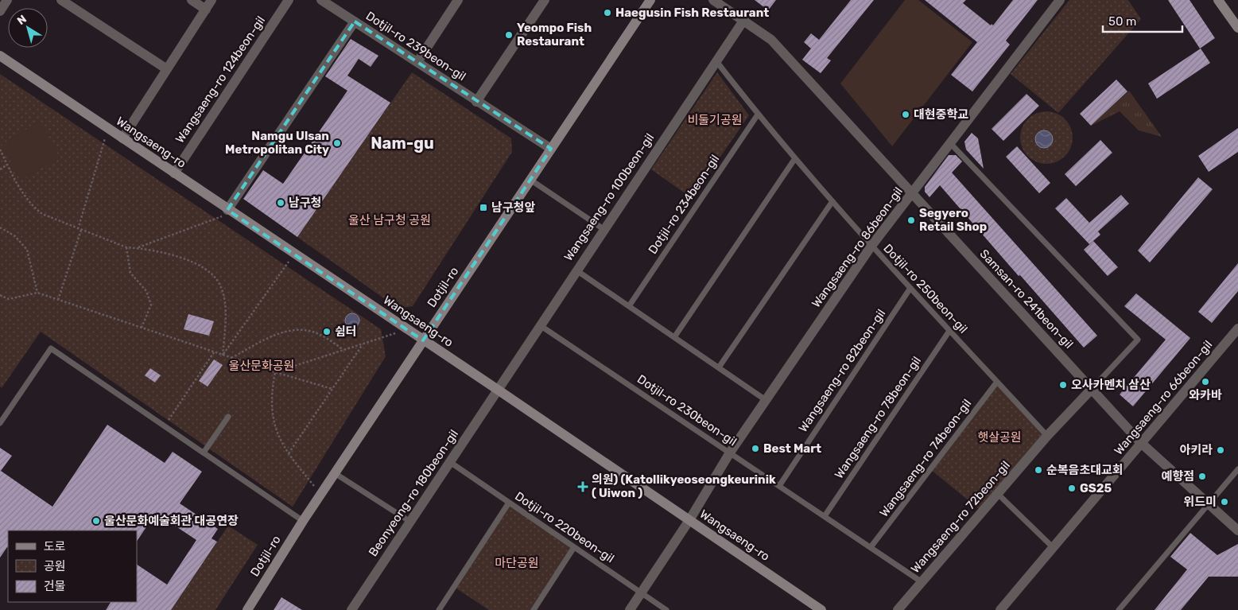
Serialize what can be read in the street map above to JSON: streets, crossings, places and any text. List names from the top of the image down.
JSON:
{
  "streets": {
    "main road": ["Wangsaeng-ro", "Dotjil-ro"],
    "street": [
      "Dotjil-ro 239beon-gil",
      "Wangsaeng-ro 124beon-gil",
      "Wangsaeng-ro 100beon-gil",
      "Wangsaeng-ro 86beon-gil",
      "Samsan-ro 241beon-gil",
      "Wangsaeng-ro 66beon-gil",
      "Beonyeong-ro 180beon-gil",
      "Wangsaeng-ro 72beon-gil"
    ],
    "lane": [
      "Dotjil-ro 234beon-gil",
      "Dotjil-ro 250beon-gil",
      "Wangsaeng-ro 82beon-gil",
      "Dotjil-ro 230beon-gil",
      "Wangsaeng-ro 78beon-gil",
      "Wangsaeng-ro 74beon-gil",
      "Dotjil-ro 220beon-gil"
    ]
  },
  "crossings": [
    ["Dotjil-ro 239beon-gil", "Dotjil-ro"],
    ["Wangsaeng-ro 124beon-gil", "Wangsaeng-ro"],
    ["Wangsaeng-ro", "Wangsaeng-ro 100beon-gil"],
    ["Wangsaeng-ro", "Wangsaeng-ro 86beon-gil"],
    ["Wangsaeng-ro", "Dotjil-ro"],
    ["Wangsaeng-ro", "Beonyeong-ro 180beon-gil"],
    ["Wangsaeng-ro 100beon-gil", "Dotjil-ro 250beon-gil"],
    ["Wangsaeng-ro 100beon-gil", "Samsan-ro 241beon-gil"],
    ["Wangsaeng-ro 100beon-gil", "Dotjil-ro 230beon-gil"],
    ["Wangsaeng-ro 100beon-gil", "Beonyeong-ro 180beon-gil"],
    ["Dotjil-ro 234beon-gil", "Dotjil-ro 250beon-gil"],
    ["Wangsaeng-ro 86beon-gil", "Dotjil-ro 250beon-gil"],
    ["Wangsaeng-ro 86beon-gil", "Samsan-ro 241beon-gil"],
    ["Wangsaeng-ro 86beon-gil", "Dotjil-ro 230beon-gil"],
    ["Wangsaeng-ro 86beon-gil", "Dotjil-ro 220beon-gil"],
    ["Dotjil-ro 250beon-gil", "Wangsaeng-ro 82beon-gil"],
    ["Dotjil-ro 250beon-gil", "Wangsaeng-ro 78beon-gil"],
    ["Dotjil-ro 250beon-gil", "Wangsaeng-ro 74beon-gil"],
    ["Dotjil-ro 250beon-gil", "Wangsaeng-ro 72beon-gil"],
    ["Samsan-ro 241beon-gil", "Wangsaeng-ro 66beon-gil"],
    ["Samsan-ro 241beon-gil", "Wangsaeng-ro 72beon-gil"],
    ["Wangsaeng-ro 82beon-gil", "Dotjil-ro 230beon-gil"],
    ["Dotjil-ro 230beon-gil", "Wangsaeng-ro 78beon-gil"],
    ["Dotjil-ro 230beon-gil", "Wangsaeng-ro 74beon-gil"],
    ["Dotjil-ro 230beon-gil", "Wangsaeng-ro 72beon-gil"],
    ["Beonyeong-ro 180beon-gil", "Dotjil-ro 220beon-gil"]
  ],
  "districts": ["Nam-gu"],
  "parks": [
    "비둘기공원",
    "울산 남구청 공원",
    "울산문화공원",
    "햇살공원",
    "마단공원"
  ],
  "places": {
    "other": [
      "Haegusin Fish Restaurant",
      "Yeompo Fish Restaurant",
      "대현중학교",
      "Namgu Ulsan Metropolitan City",
      "남구청",
      "Segyero Retail Shop",
      "쉼터",
      "와카바",
      "오사카멘치 삼산",
      "Best Mart",
      "아키라",
      "순복음초대교회",
      "예향점",
      "GS25",
      "위드미",
      "울산문화예술회관 대공연장"
    ],
    "transit": ["남구청앞"],
    "health": ["의원) (Katollikyeoseongkeurinik ( Uiwon )"]
  },
  "legend": ["도로", "공원", "건물"],
  "scale_bar": "50 m",
  "north": "top left"
}
